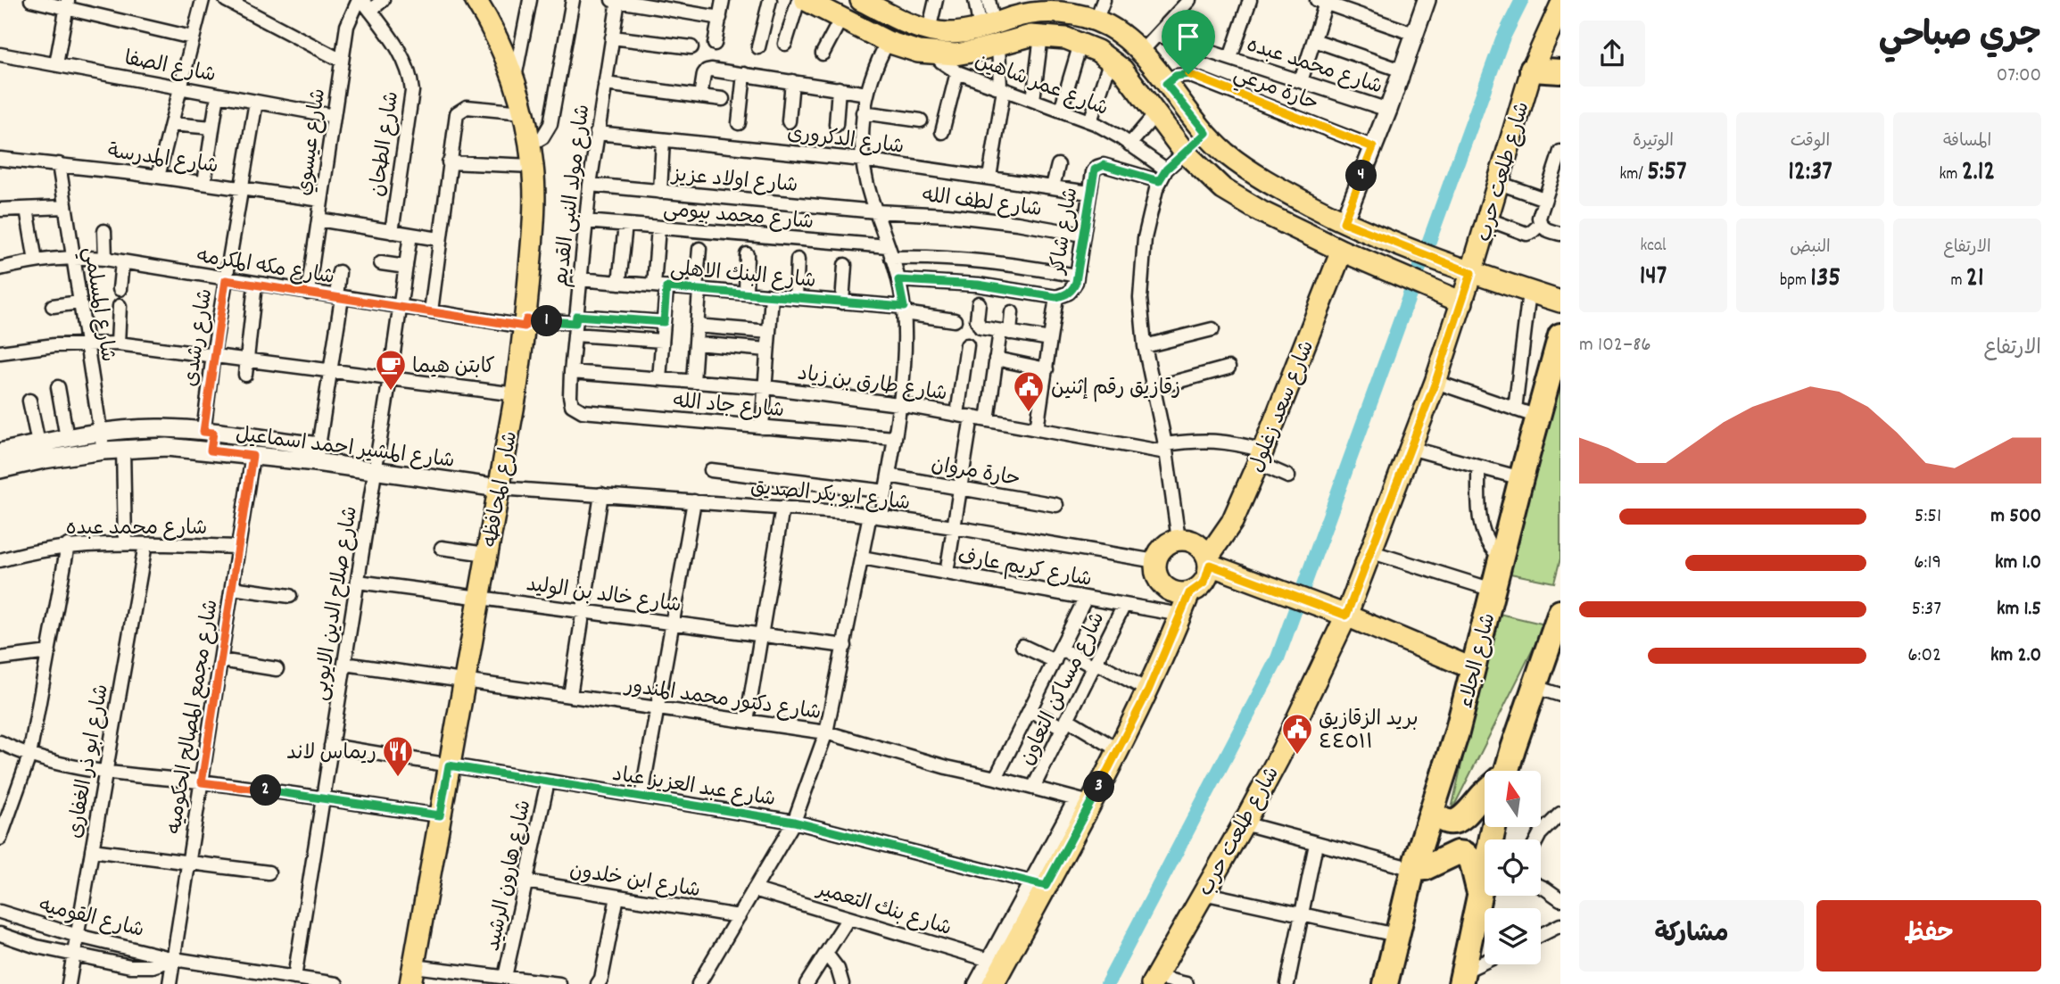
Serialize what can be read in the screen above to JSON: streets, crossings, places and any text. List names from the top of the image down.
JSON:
{
  "streets": {
    "highway": ["شارع الجلاء"],
    "main road": ["شارع طلعت حرب", "شارع سعد زغلول", "شارع المحافظه"],
    "street": [
      "شارع محمد عبده",
      "شارع الصفا",
      "شارع عمر شاهين",
      "حارة مرعي",
      "شارع الدكرورى",
      "شارع عيسوي",
      "شارع الطحان",
      "شارع المدرسة",
      "شارع اولاد عزيز",
      "شارع مولد النبى القديم",
      "شارع لطف الله",
      "شارع محمد بيومى",
      "شارع شاكر",
      "شارع مكه المكرمه",
      "شارع البنك الاهلى",
      "شارع المسلمي",
      "شارع رشدى",
      "شارع طارق بن زياد",
      "شارع جاد الله",
      "شارع المشير احمد اسماعيل",
      "حارة مروان",
      "شارع ابو بكر الصديق",
      "شارع كريم عارف",
      "شارع خالد بن الوليد",
      "شارع صلاح الدين الايوبى",
      "شارع مساكن التعاون",
      "شارع دكتور محمد المندور",
      "شارع مجمع المصالح الحكوميه",
      "شارع ابو ذر الغفارى",
      "شارع عبد العزيز عياد",
      "شارع هارون الرشيد",
      "شارع ابن خلدون",
      "شارع بنك التعمير",
      "شارع القوميه"
    ]
  },
  "crossings": [
    ["شارع محمد عبده", "شارع مجمع المصالح الحكوميه"],
    ["شارع محمد عبده", "شارع ابو ذر الغفارى"],
    ["شارع الصفا", "شارع عيسوي"],
    ["شارع الصفا", "شارع رشدى"],
    ["شارع عمر شاهين", "شارع شاكر"],
    ["شارع الدكرورى", "شارع مولد النبى القديم"],
    ["شارع الدكرورى", "شارع شاكر"],
    ["شارع عيسوي", "شارع الطحان"],
    ["شارع عيسوي", "شارع المدرسة"],
    ["شارع عيسوي", "شارع مكه المكرمه"],
    ["شارع المدرسة", "شارع المسلمي"],
    ["شارع المدرسة", "شارع رشدى"],
    ["شارع اولاد عزيز", "شارع مولد النبى القديم"],
    ["شارع اولاد عزيز", "شارع لطف الله"],
    ["شارع مولد النبى القديم", "شارع محمد بيومى"],
    ["شارع مولد النبى القديم", "شارع مكه المكرمه"],
    ["شارع مولد النبى القديم", "شارع البنك الاهلى"],
    ["شارع مولد النبى القديم", "شارع طارق بن زياد"],
    ["شارع مولد النبى القديم", "شارع جاد الله"],
    ["شارع لطف الله", "شارع شاكر"],
    ["شارع محمد بيومى", "شارع شاكر"],
    ["شارع شاكر", "شارع طارق بن زياد"],
    ["شارع مكه المكرمه", "شارع المسلمي"],
    ["شارع مكه المكرمه", "شارع رشدى"],
    ["شارع مكه المكرمه", "شارع المحافظه"],
    ["شارع مكه المكرمه", "شارع صلاح الدين الايوبى"],
    ["شارع المسلمي", "شارع المشير احمد اسماعيل"],
    ["شارع رشدى", "شارع المشير احمد اسماعيل"],
    ["شارع طارق بن زياد", "شارع سعد زغلول"],
    ["شارع سعد زغلول", "شارع ابو بكر الصديق"],
    ["شارع المشير احمد اسماعيل", "شارع المحافظه"],
    ["شارع المشير احمد اسماعيل", "شارع ابو بكر الصديق"],
    ["شارع المشير احمد اسماعيل", "شارع صلاح الدين الايوبى"],
    ["شارع المشير احمد اسماعيل", "شارع مجمع المصالح الحكوميه"],
    ["شارع المحافظه", "شارع ابو بكر الصديق"],
    ["شارع المحافظه", "شارع خالد بن الوليد"],
    ["شارع المحافظه", "شارع دكتور محمد المندور"],
    ["شارع المحافظه", "شارع عبد العزيز عياد"],
    ["شارع كريم عارف", "شارع مساكن التعاون"],
    ["شارع خالد بن الوليد", "شارع صلاح الدين الايوبى"],
    ["شارع صلاح الدين الايوبى", "شارع دكتور محمد المندور"],
    ["شارع صلاح الدين الايوبى", "شارع عبد العزيز عياد"],
    ["شارع صلاح الدين الايوبى", "شارع القوميه"],
    ["شارع مساكن التعاون", "شارع دكتور محمد المندور"],
    ["شارع مجمع المصالح الحكوميه", "شارع القوميه"],
    ["شارع ابو ذر الغفارى", "شارع القوميه"],
    ["شارع عبد العزيز عياد", "شارع هارون الرشيد"],
    ["شارع هارون الرشيد", "شارع ابن خلدون"]
  ],
  "places": {
    "cafe": ["كابتن هيما"],
    "public building": ["زقازيق رقم إثنين", "بريد الزقازيق ٤٤٥١١"],
    "restaurant": ["ريماس لاند"]
  },
  "north": "top",
  "page": {
    "heading": ["جري صباحي", "07:00"],
    "stats": [
      ["المسافة", "2.12 km"],
      ["الوقت", "12:37"],
      ["الوتيرة", "5:57 /km"],
      ["الارتفاع", "21 m"],
      ["النبض", "135 bpm"],
      ["kcal", "147"]
    ],
    "pins": [
      "4",
      "1",
      "3",
      "2"
    ],
    "chart": ["الارتفاع", "86–102 m"],
    "list": [
      {
        "name": "500 m",
        "note": "5:51"
      },
      {
        "name": "1.0 km",
        "note": "6:19"
      },
      {
        "name": "1.5 km",
        "note": "5:37"
      },
      {
        "name": "2.0 km",
        "note": "6:02"
      }
    ],
    "buttons": ["حفظ", "مشاركة"]
  }
}
